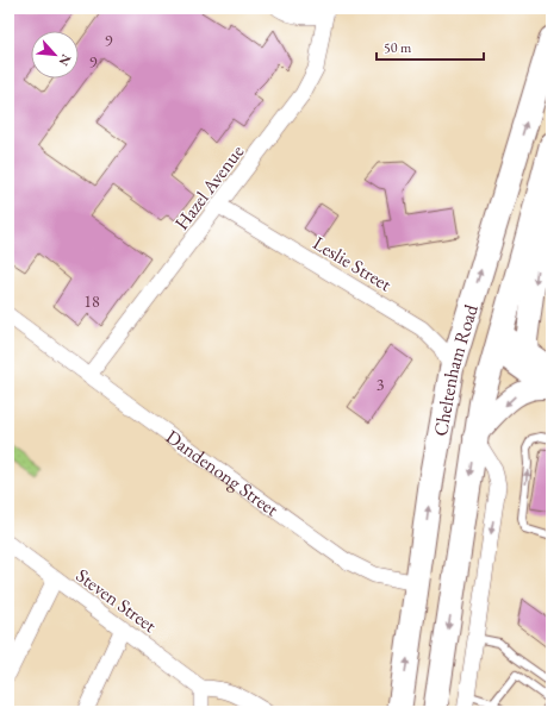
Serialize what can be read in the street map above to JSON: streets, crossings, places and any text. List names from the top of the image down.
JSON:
{
  "streets": {
    "main road": ["Cheltenham Road", "Dandenong Street"],
    "street": ["Hazel Avenue", "Leslie Street", "Steven Street"]
  },
  "crossings": [
    ["Hazel Avenue", "Leslie Street"],
    ["Hazel Avenue", "Dandenong Street"],
    ["Leslie Street", "Cheltenham Road"],
    ["Cheltenham Road", "Dandenong Street"]
  ],
  "house_numbers": [
    "9",
    "9",
    "18",
    "3"
  ],
  "scale_bar": "50 m",
  "north": "bottom right"
}
